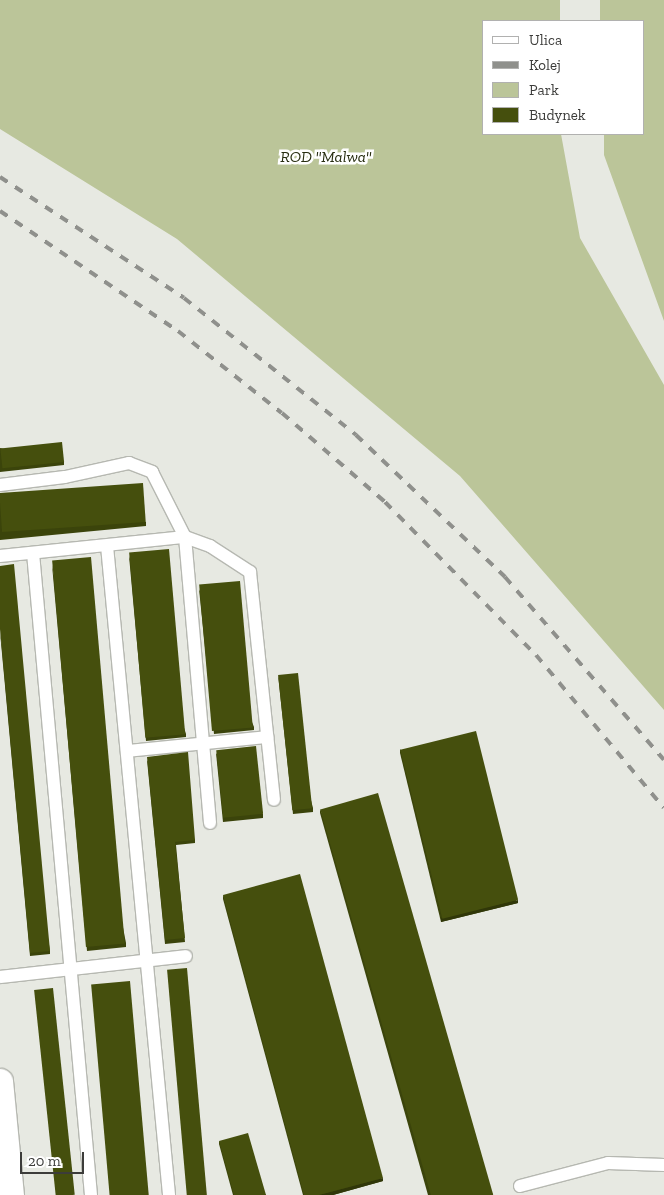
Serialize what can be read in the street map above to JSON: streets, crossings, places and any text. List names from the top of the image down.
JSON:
{
  "parks": ["ROD \"Malwa\""],
  "legend": [
    "Ulica",
    "Kolej",
    "Park",
    "Budynek"
  ],
  "scale_bar": "20 m"
}
